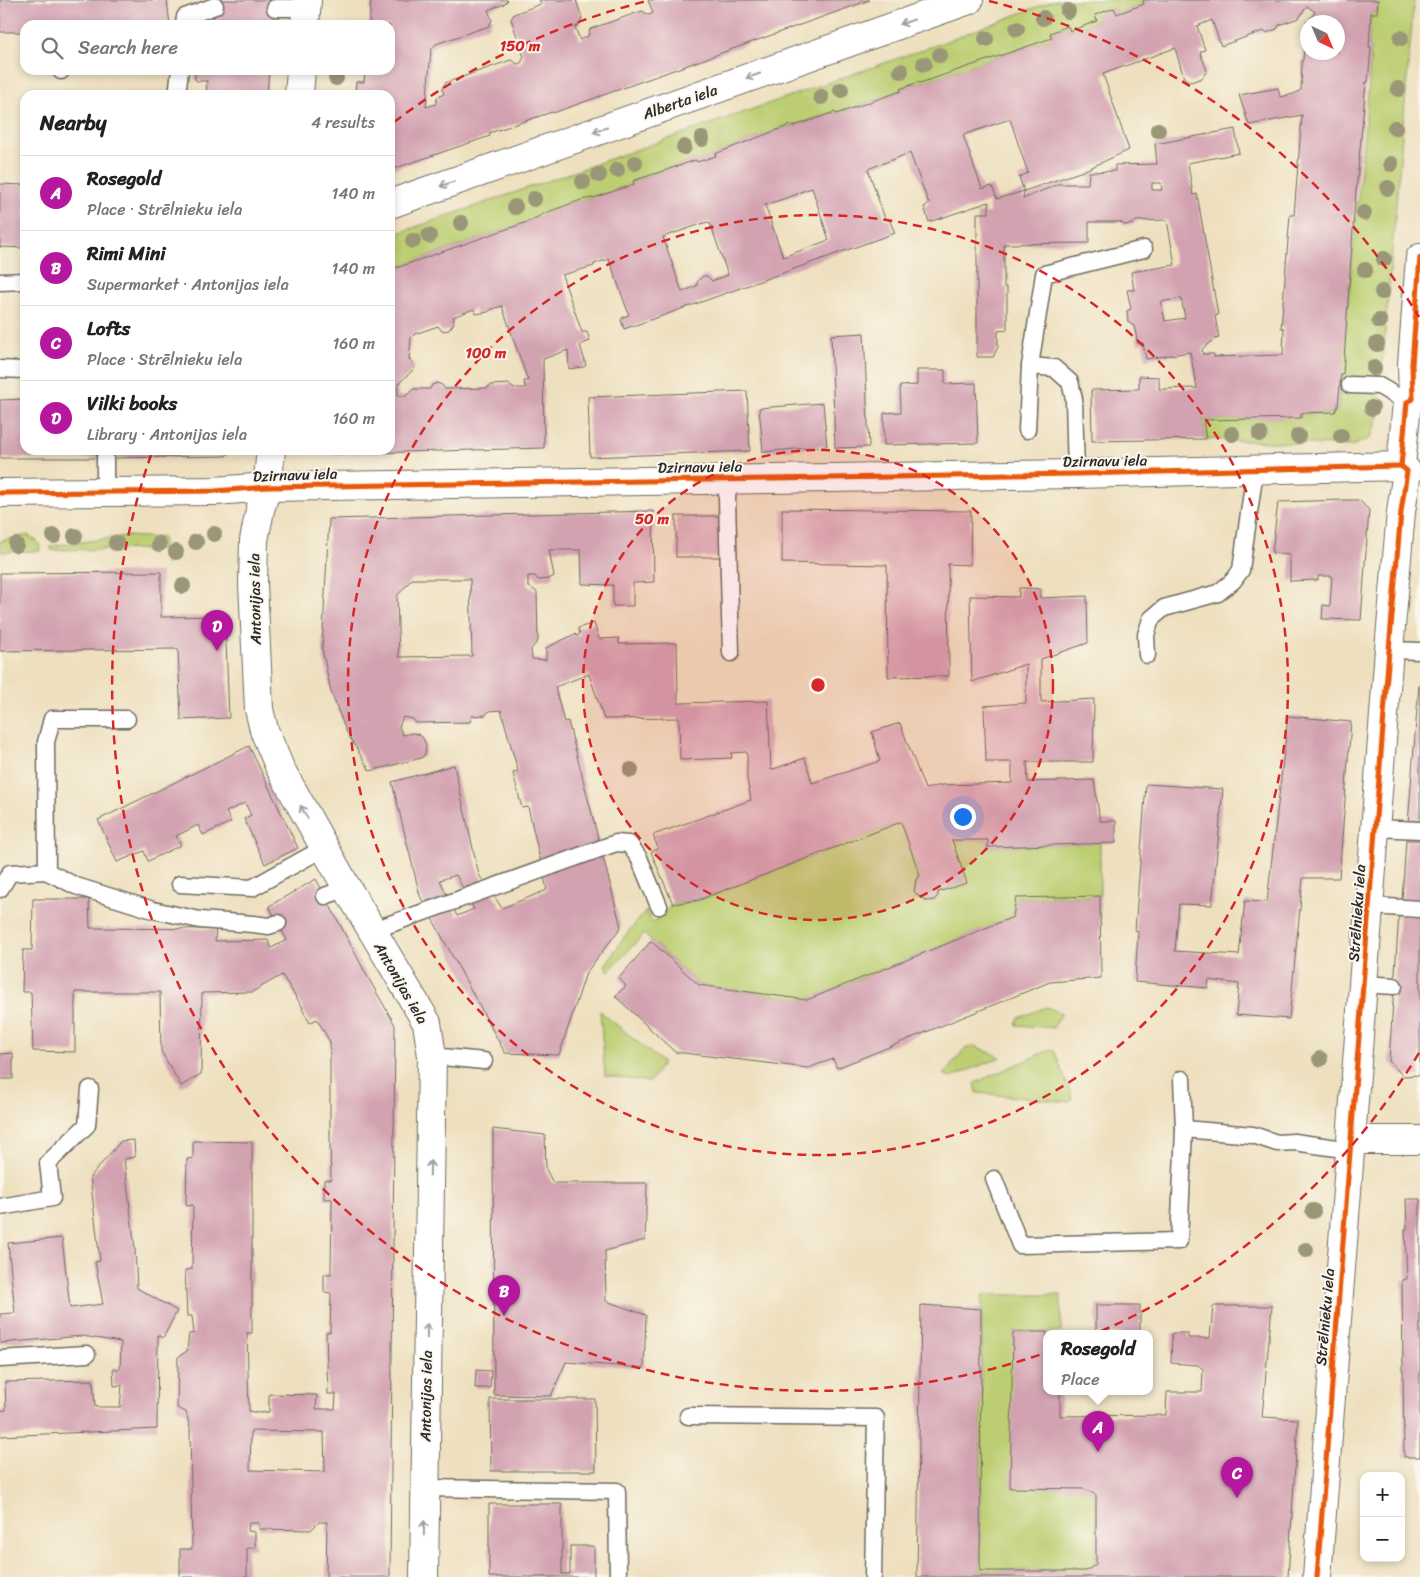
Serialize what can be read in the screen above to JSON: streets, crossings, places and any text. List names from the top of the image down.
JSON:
{
  "streets": {
    "street": [
      "Alberta iela",
      "Dzirnavu iela",
      "Antonijas iela",
      "Strēlnieku iela"
    ]
  },
  "crossings": [
    ["Dzirnavu iela", "Antonijas iela"],
    ["Dzirnavu iela", "Strēlnieku iela"]
  ],
  "one_way": ["Alberta iela", "Antonijas iela"],
  "north": "bottom right",
  "page": {
    "search": "Search here",
    "heading": ["Nearby", "4 results"],
    "list": [
      {
        "mark": "A",
        "name": "Rosegold",
        "note": "Place · Strēlnieku iela",
        "value": "140 m"
      },
      {
        "mark": "B",
        "name": "Rimi Mini",
        "note": "Supermarket · Antonijas iela",
        "value": "140 m"
      },
      {
        "mark": "C",
        "name": "Lofts",
        "note": "Place · Strēlnieku iela",
        "value": "160 m"
      },
      {
        "mark": "D",
        "name": "Vilki books",
        "note": "Library · Antonijas iela",
        "value": "160 m"
      }
    ],
    "pins": [
      "D",
      "B",
      "A",
      "C"
    ],
    "popup": ["Rosegold", "Place"],
    "map_buttons": ["+", "−"]
  },
  "rings": ["150 m", "100 m", "50 m"]
}
